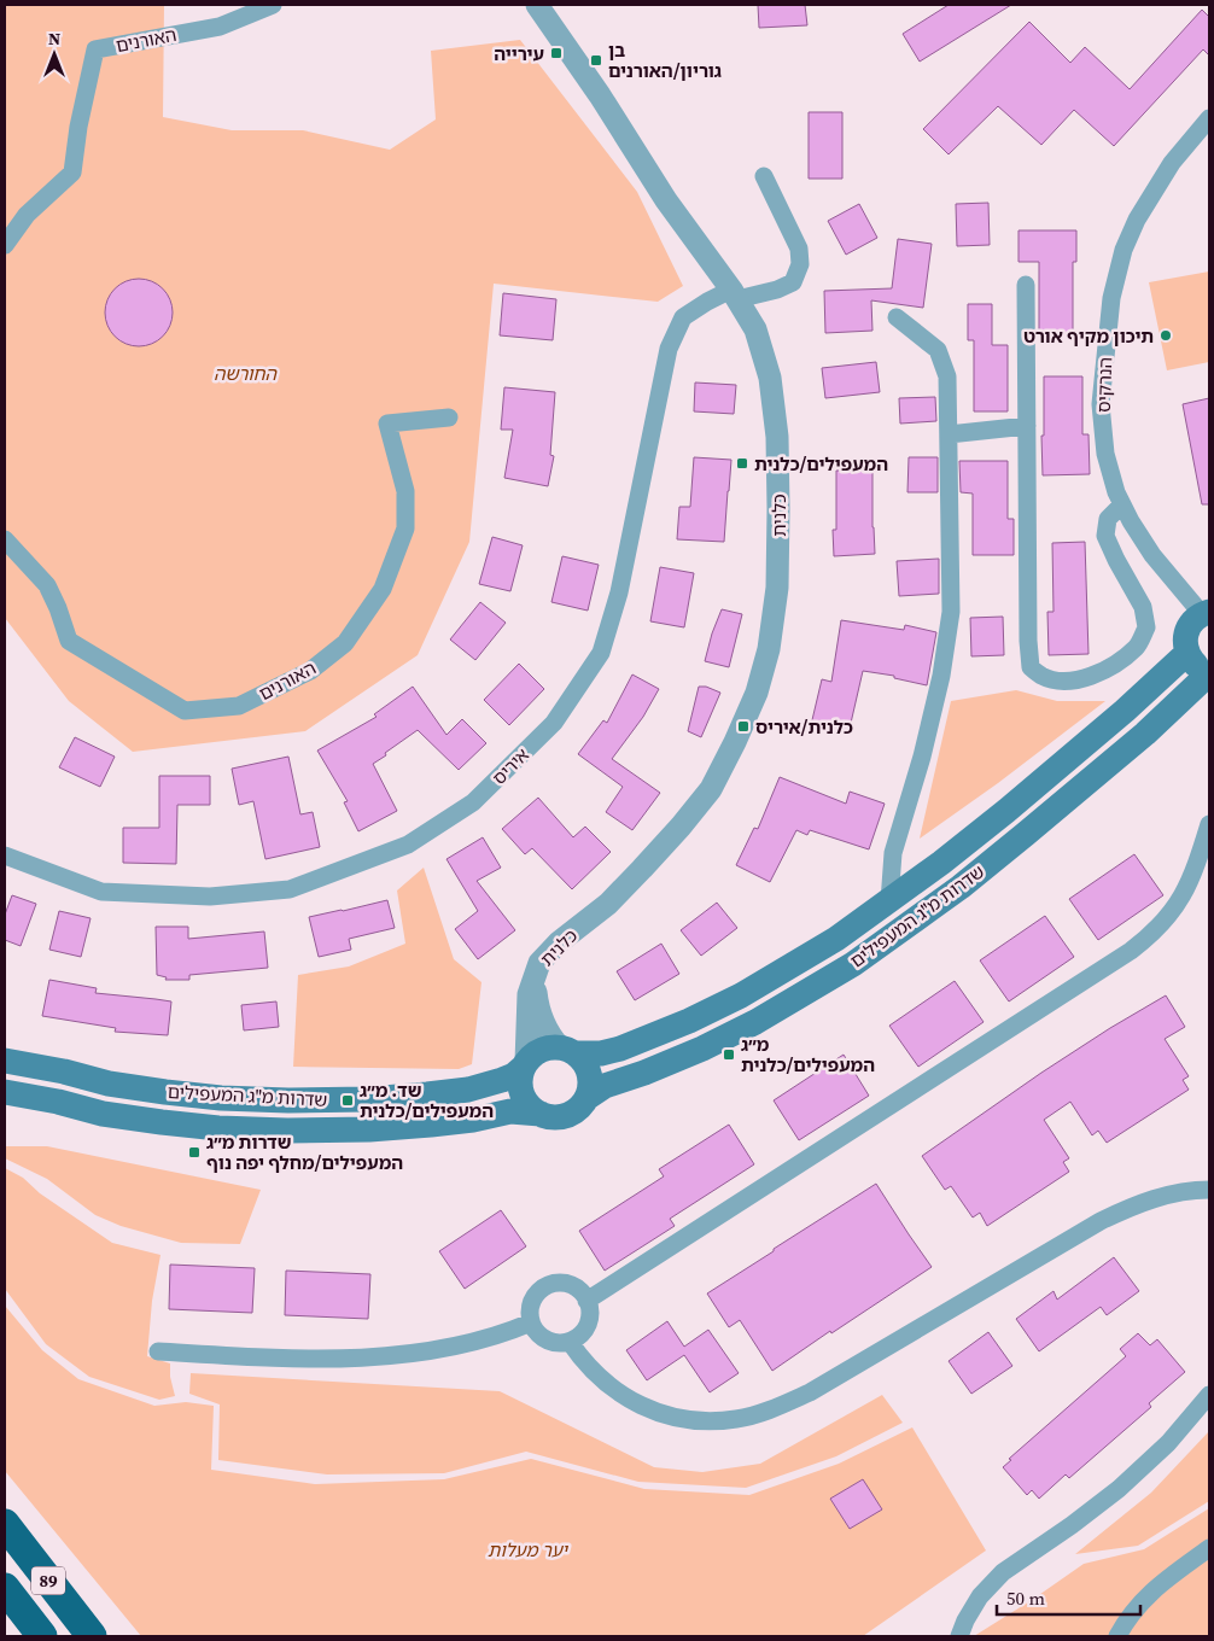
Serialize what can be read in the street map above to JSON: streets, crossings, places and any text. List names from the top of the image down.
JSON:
{
  "streets": {
    "highway": ["89"],
    "main road": ["שדרות מ\"ג המעפילים"],
    "street": [
      "האורנים",
      "הנרקיס",
      "כלנית",
      "איריס"
    ]
  },
  "crossings": [
    ["כלנית", "איריס"],
    ["כלנית", "שדרות מ\"ג המעפילים"]
  ],
  "parks": ["החורשה", "יער מעלות"],
  "places": {
    "transit": [
      "עירייה",
      "בן גוריון/האורנים",
      "המעפילים/כלנית",
      "כלנית/איריס",
      "מ״ג המעפילים/כלנית",
      "שד. מ״ג המעפילים/כלנית",
      "שדרות מ״ג המעפילים/מחלף יפה נוף"
    ],
    "other": ["תיכון מקיף אורט"]
  },
  "scale_bar": "50 m",
  "north": "top"
}
